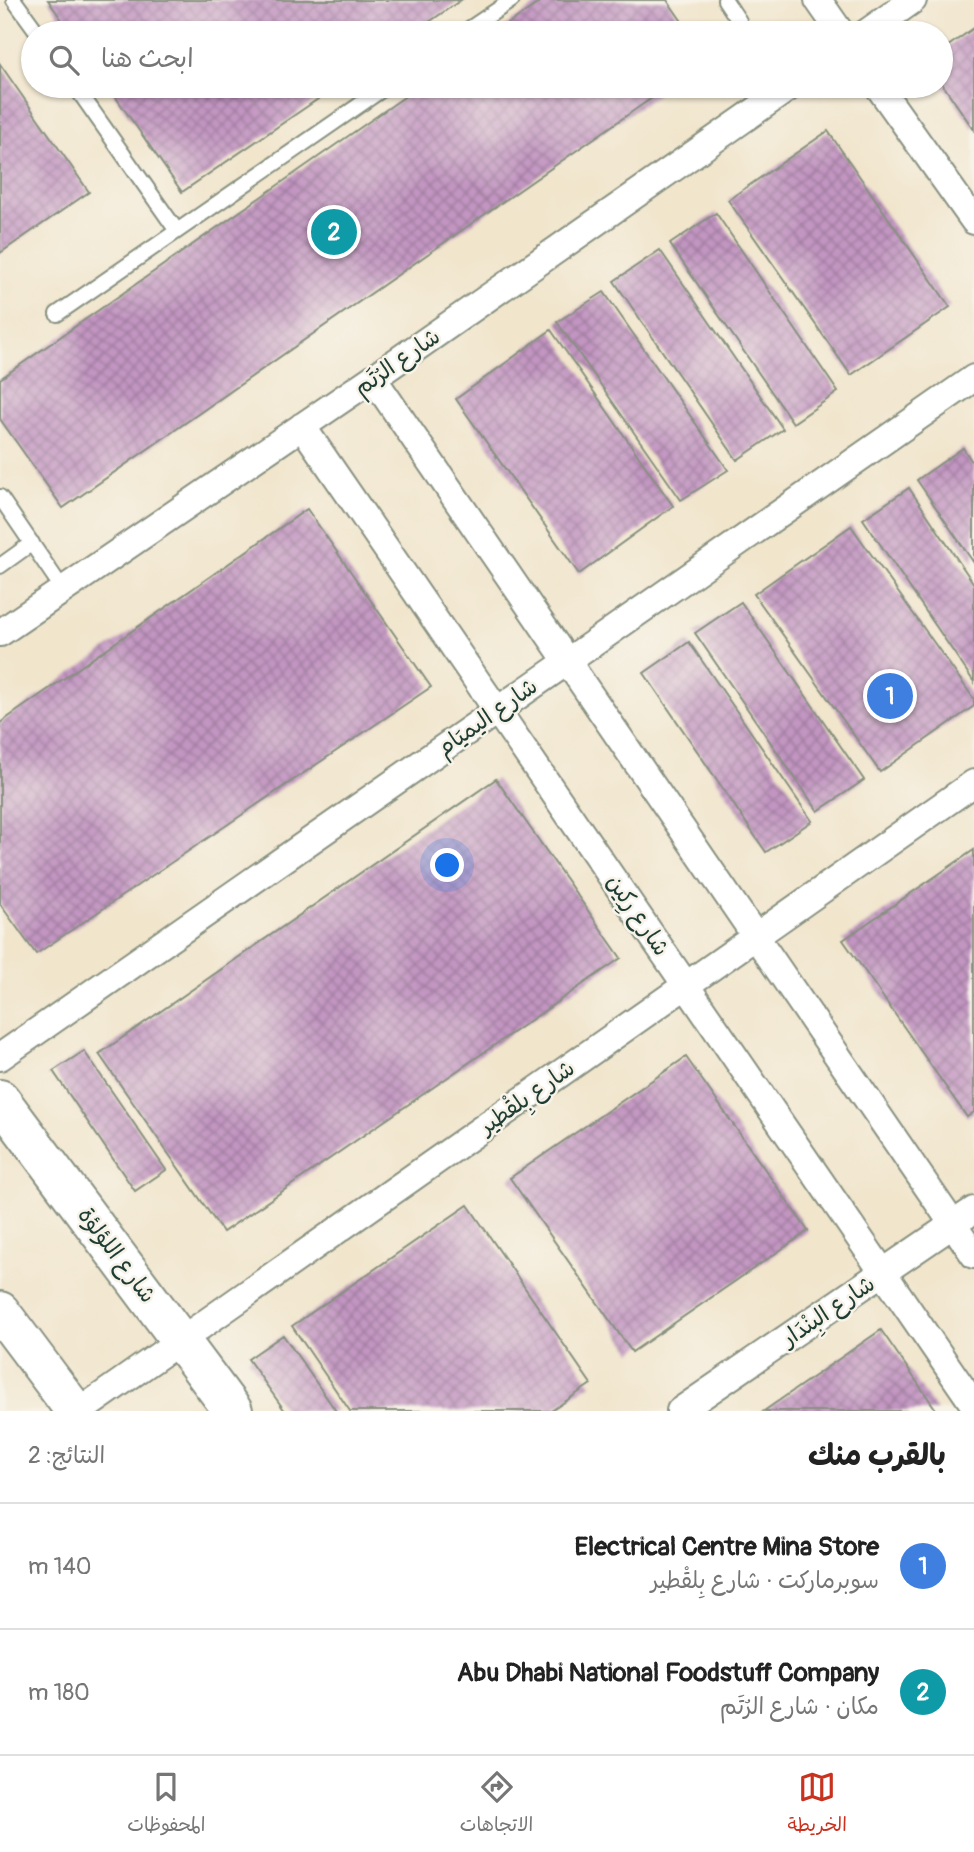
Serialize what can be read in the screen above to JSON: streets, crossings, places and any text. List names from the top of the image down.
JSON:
{
  "streets": {
    "street": [
      "شارع الرُتَم",
      "شارع اليميَام",
      "شارع رِكِين",
      "شارع بِلقْطير",
      "شارع اللؤلؤة",
      "شارع البِنْدَار"
    ]
  },
  "crossings": [
    ["شارع الرُتَم", "شارع رِكِين"],
    ["شارع اليميَام", "شارع رِكِين"],
    ["شارع رِكِين", "شارع بِلقْطير"],
    ["شارع رِكِين", "شارع البِنْدَار"],
    ["شارع بِلقْطير", "شارع اللؤلؤة"]
  ],
  "page": {
    "search": "ابحث هنا",
    "pins": ["2", "1"],
    "heading": ["بالقرب منك", "النتائج: 2"],
    "list": [
      {
        "mark": "1",
        "name": "Electrical Centre Mina Store",
        "note": "سوبرماركت · شارع بِلقْطير",
        "value": "140 m"
      },
      {
        "mark": "2",
        "name": "Abu Dhabi National Foodstuff Company",
        "note": "مكان · شارع الرُتَم",
        "value": "180 m"
      }
    ],
    "nav": ["الخريطة", "الاتجاهات", "المحفوظات"]
  }
}
